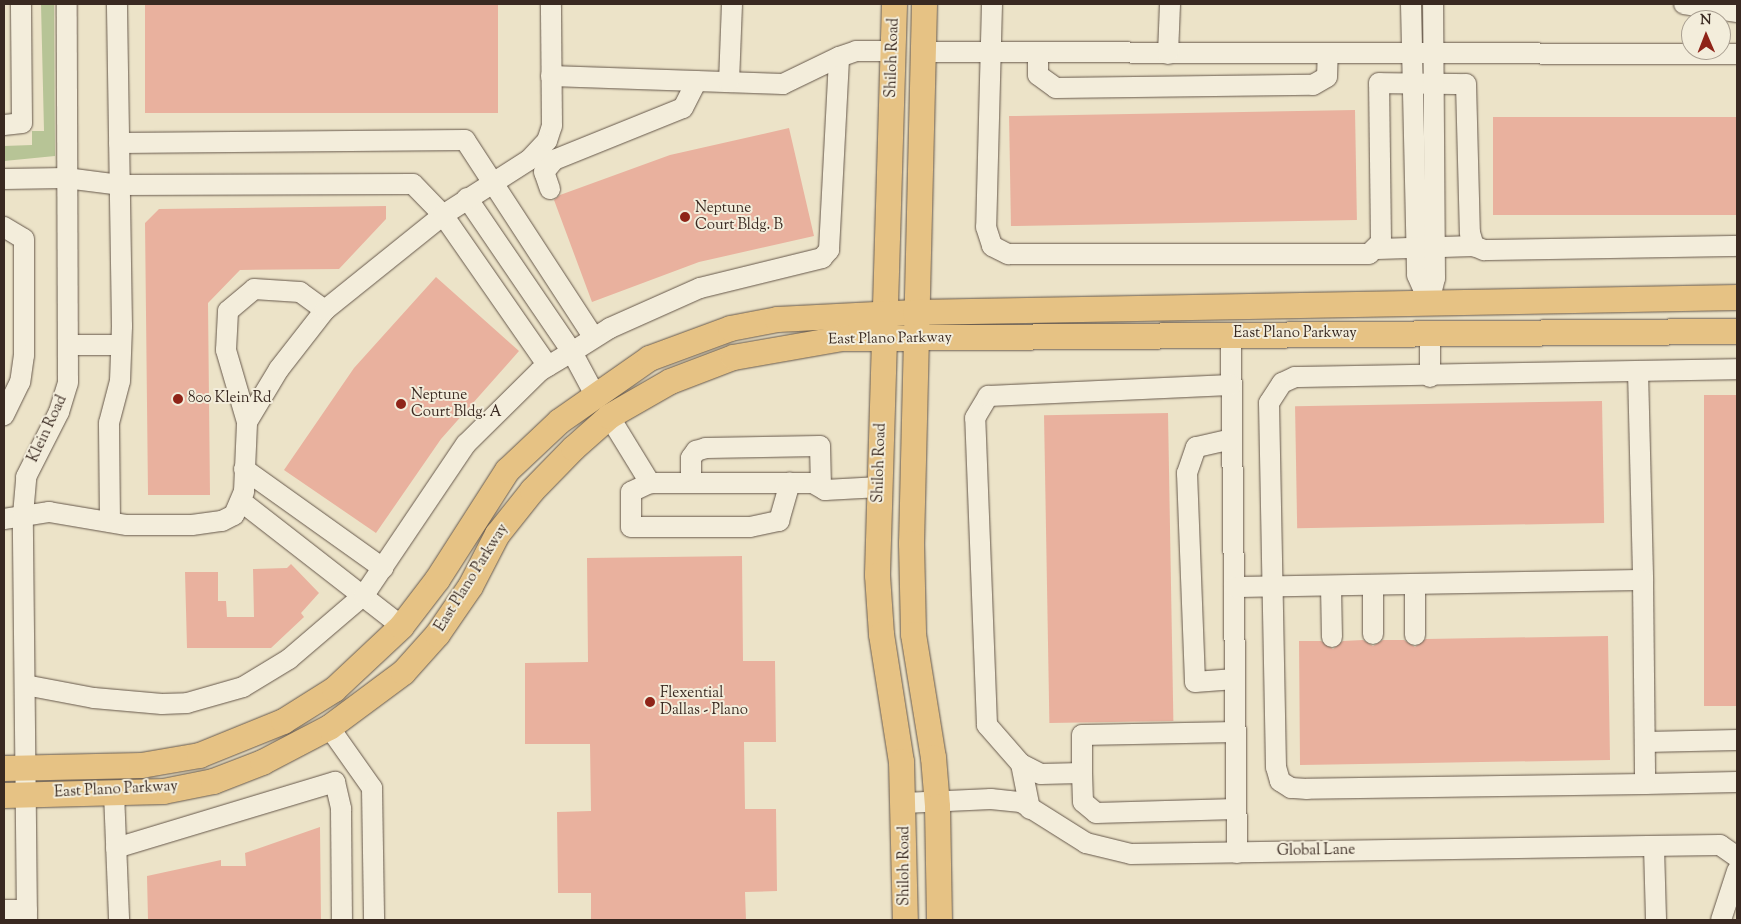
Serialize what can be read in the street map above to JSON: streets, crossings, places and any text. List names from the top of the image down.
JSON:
{
  "streets": {
    "main road": ["Shiloh Road", "East Plano Parkway"],
    "street": ["Klein Road", "Global Lane"]
  },
  "crossings": [
    ["Shiloh Road", "East Plano Parkway"],
    ["Shiloh Road", "Global Lane"],
    ["East Plano Parkway", "Klein Road"]
  ],
  "places": [
    "Neptune Court Bldg. B",
    "800 Klein Rd",
    "Neptune Court Bldg. A",
    "Flexential Dallas - Plano"
  ],
  "north": "top"
}
